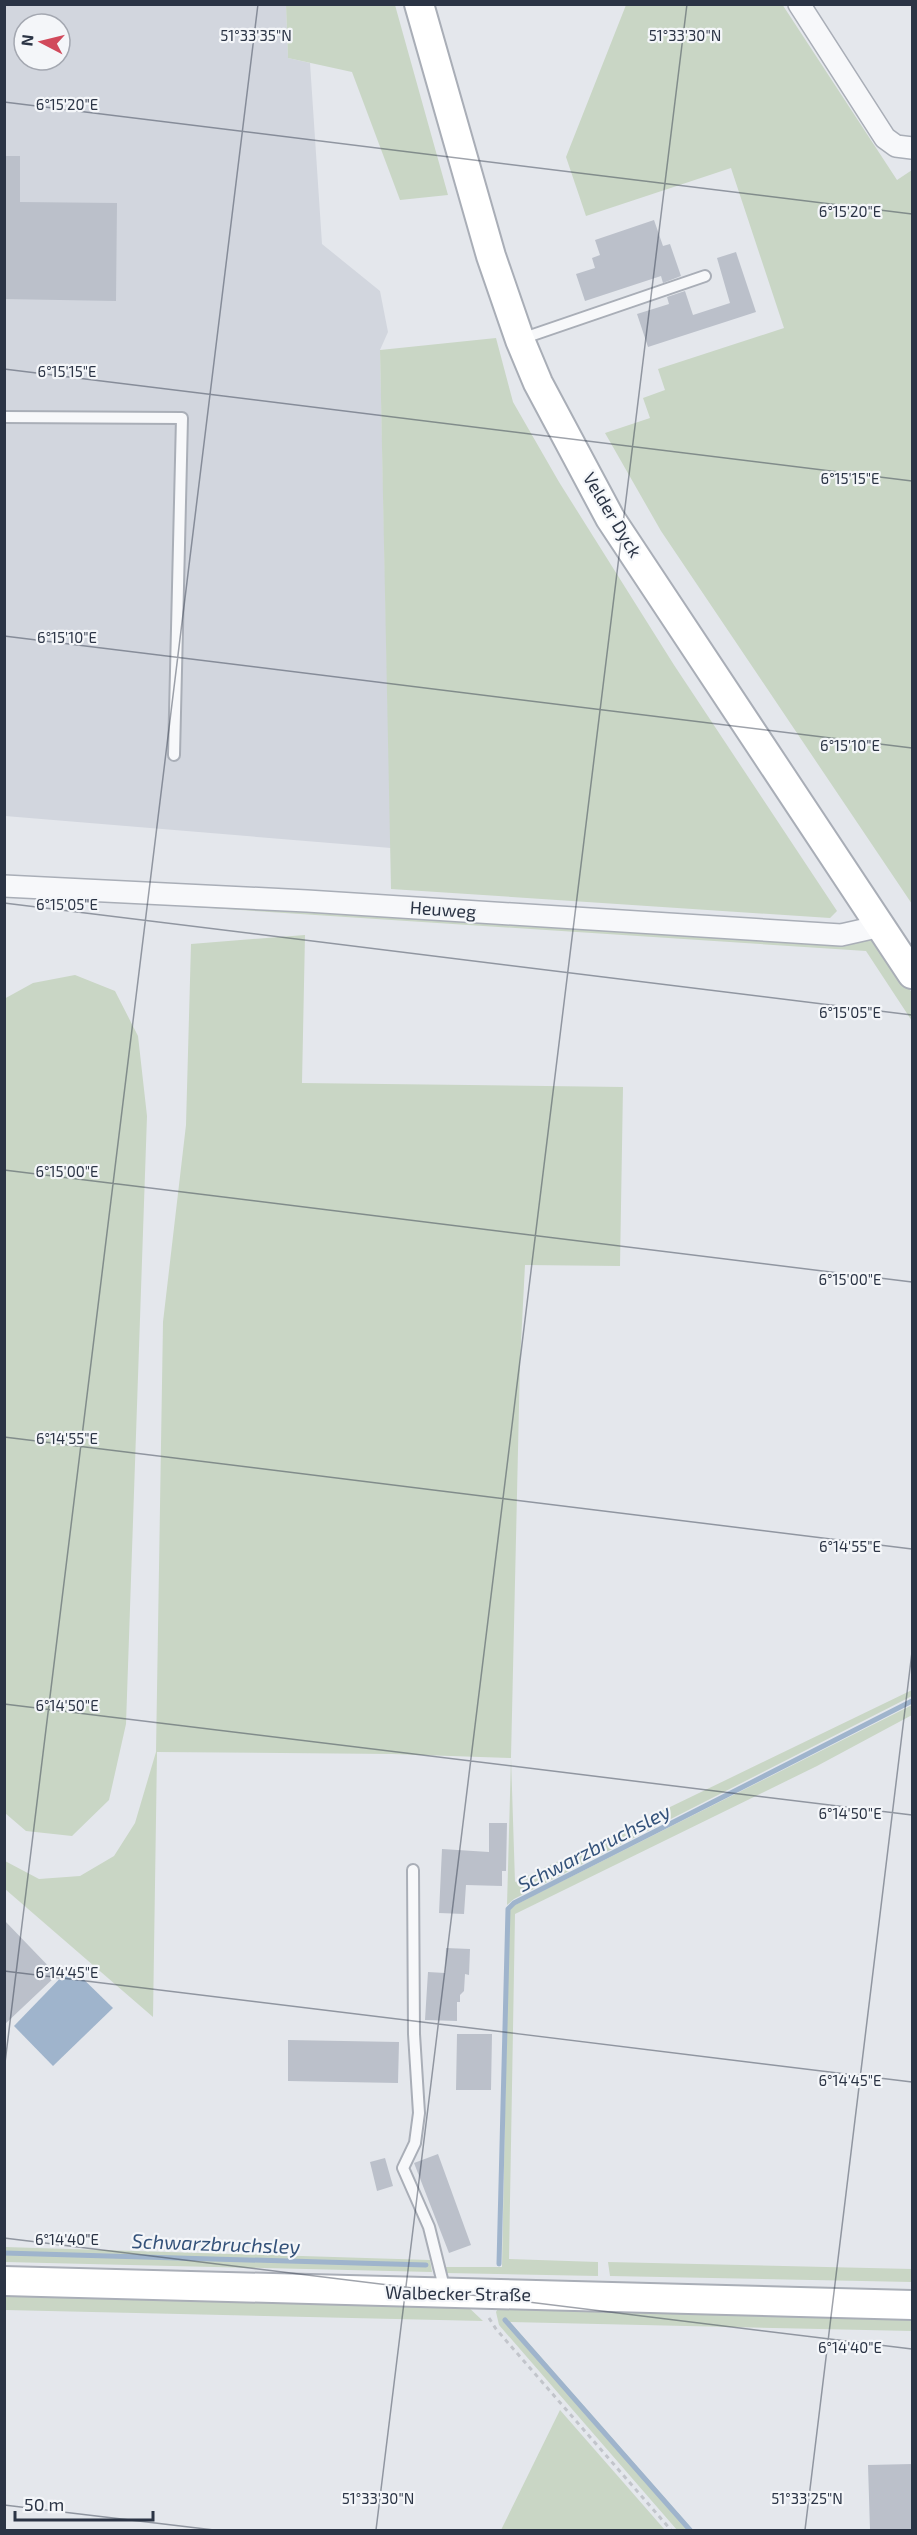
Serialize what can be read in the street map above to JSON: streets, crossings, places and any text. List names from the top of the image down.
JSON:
{
  "streets": {
    "main road": ["Velder Dyck", "Walbecker Straße"],
    "street": ["Heuweg"]
  },
  "crossings": [
    ["Velder Dyck", "Heuweg"]
  ],
  "water": ["Schwarzbruchsley"],
  "scale_bar": "50 m",
  "north": "left",
  "coordinates": [
    "51°33'35\"N",
    "51°33'30\"N",
    "6°15'20\"E",
    "6°15'15\"E",
    "6°15'10\"E",
    "6°15'05\"E",
    "6°15'00\"E",
    "6°14'55\"E",
    "6°14'50\"E",
    "6°14'45\"E",
    "6°14'40\"E",
    "51°33'25\"N"
  ]
}
